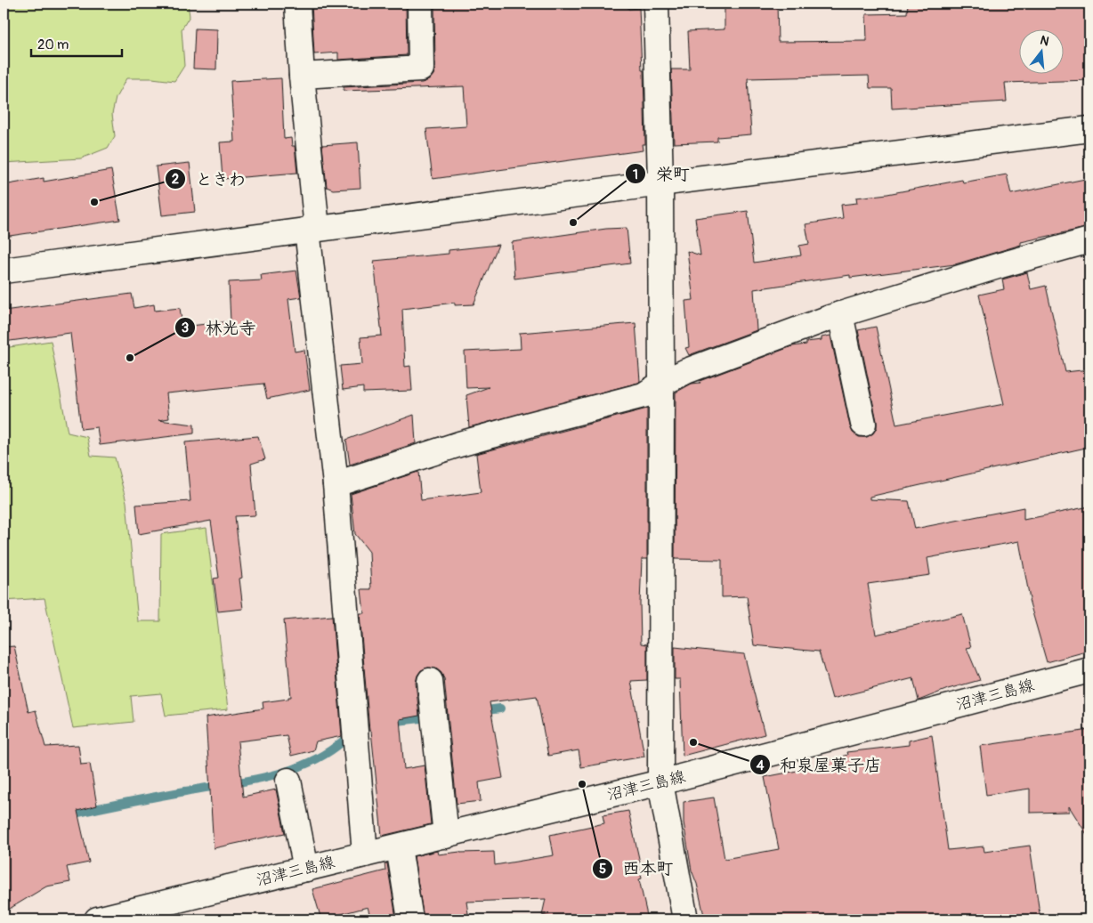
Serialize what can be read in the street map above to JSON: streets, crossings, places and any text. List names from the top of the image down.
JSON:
{
  "streets": {
    "street": ["沼津三島線"]
  },
  "places": [
    "ときわ",
    "栄町",
    "林光寺",
    "和泉屋菓子店",
    "西本町"
  ],
  "scale_bar": "20 m",
  "north": "top"
}
